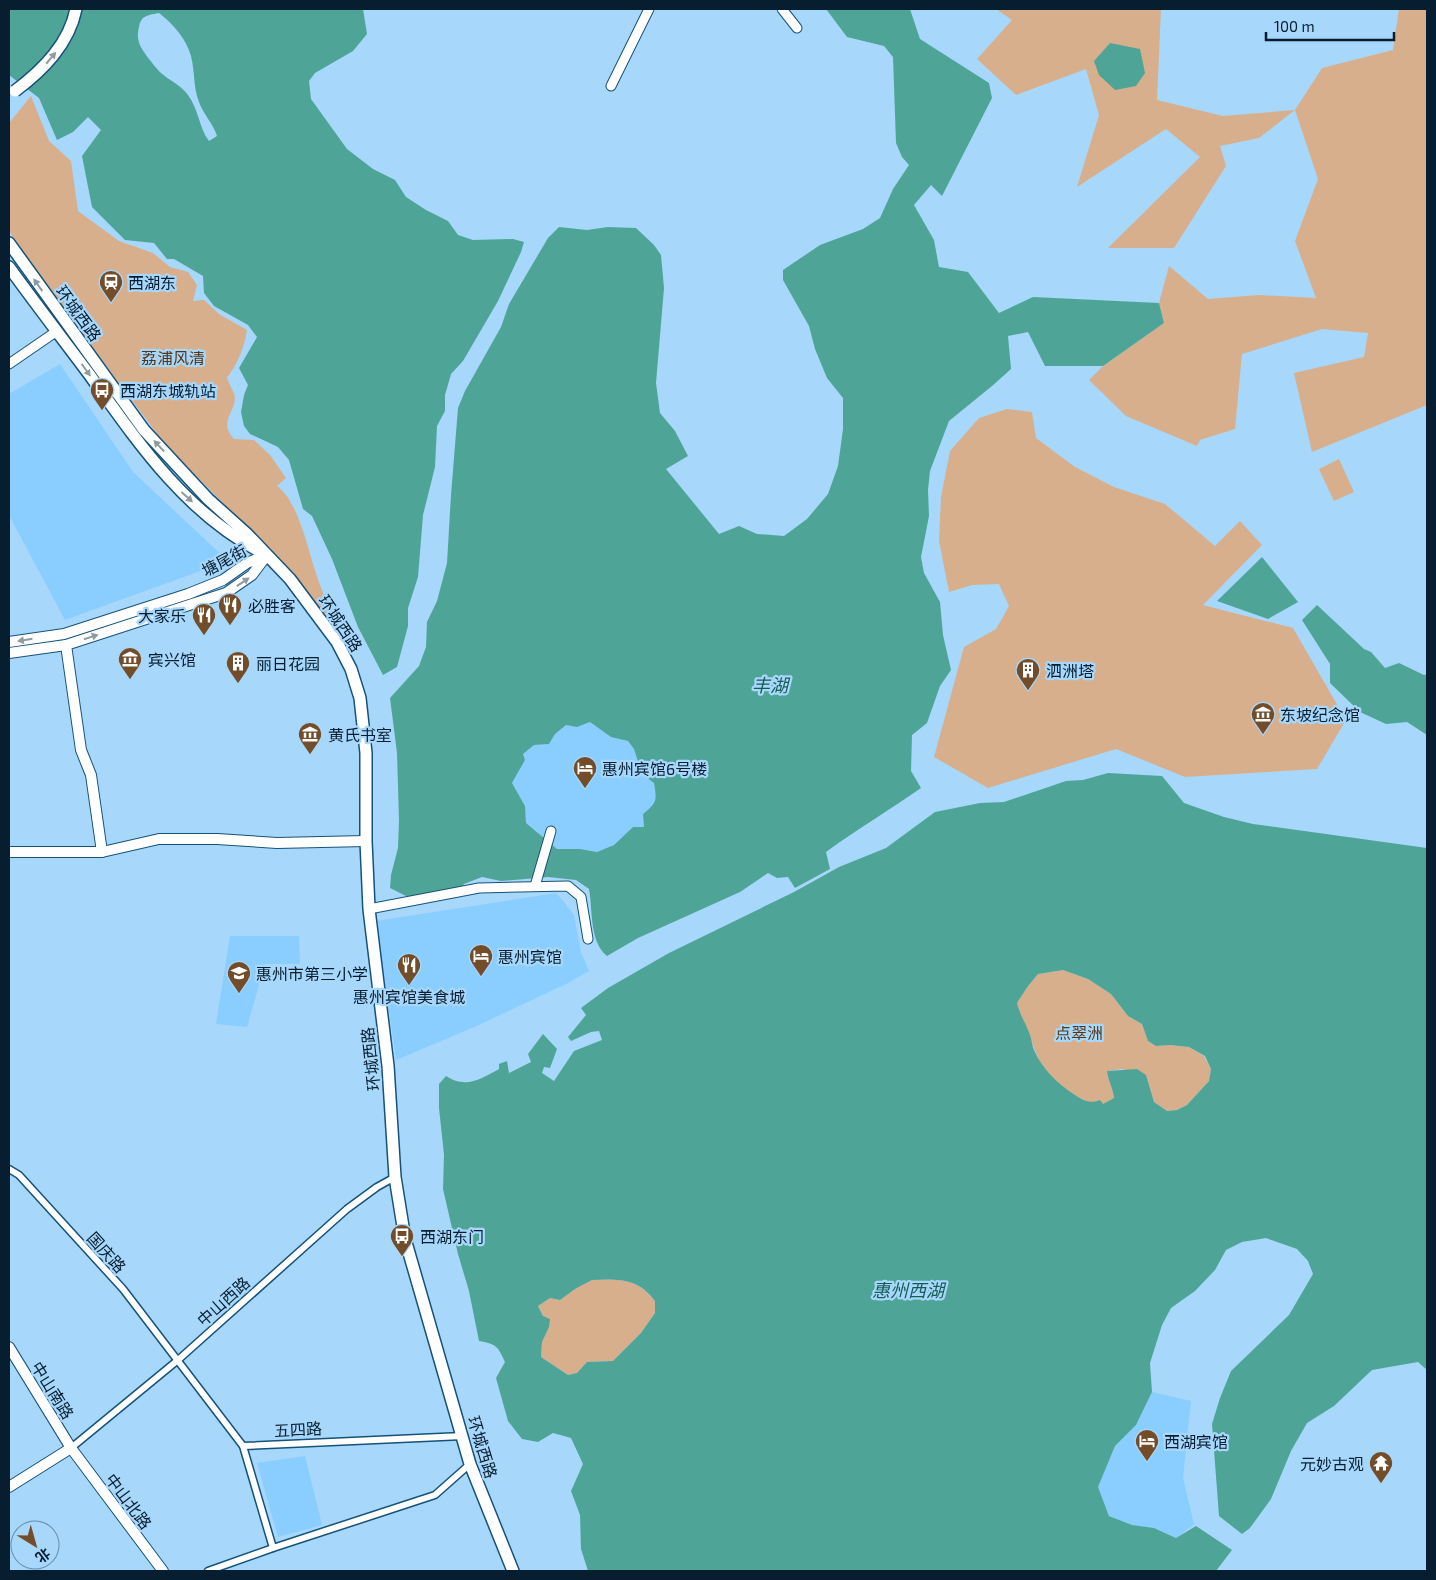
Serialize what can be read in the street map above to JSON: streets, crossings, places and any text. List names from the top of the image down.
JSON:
{
  "streets": {
    "main road": ["环城西路"],
    "street": [
      "塘尾街",
      "国庆路",
      "中山西路",
      "中山南路",
      "五四路",
      "中山北路"
    ]
  },
  "crossings": [
    ["环城西路", "塘尾街"],
    ["环城西路", "中山西路"],
    ["环城西路", "五四路"],
    ["国庆路", "中山西路"],
    ["中山西路", "中山南路"],
    ["中山西路", "中山北路"],
    ["中山南路", "中山北路"]
  ],
  "water": ["丰湖", "惠州西湖"],
  "parks": ["荔浦风清", "点翠洲"],
  "places": {
    "station": ["西湖东"],
    "bus stop": ["西湖东城轨站", "西湖东门"],
    "restaurant": ["必胜客", "大家乐", "惠州宾馆美食城"],
    "museum": ["宾兴馆", "东坡纪念馆", "黄氏书室"],
    "building": ["丽日花园", "泗洲塔"],
    "hotel": ["惠州宾馆6号楼", "惠州宾馆", "西湖宾馆"],
    "school or university": ["惠州市第三小学"],
    "temple": ["元妙古观"]
  },
  "scale_bar": "100 m",
  "north": "bottom right"
}
